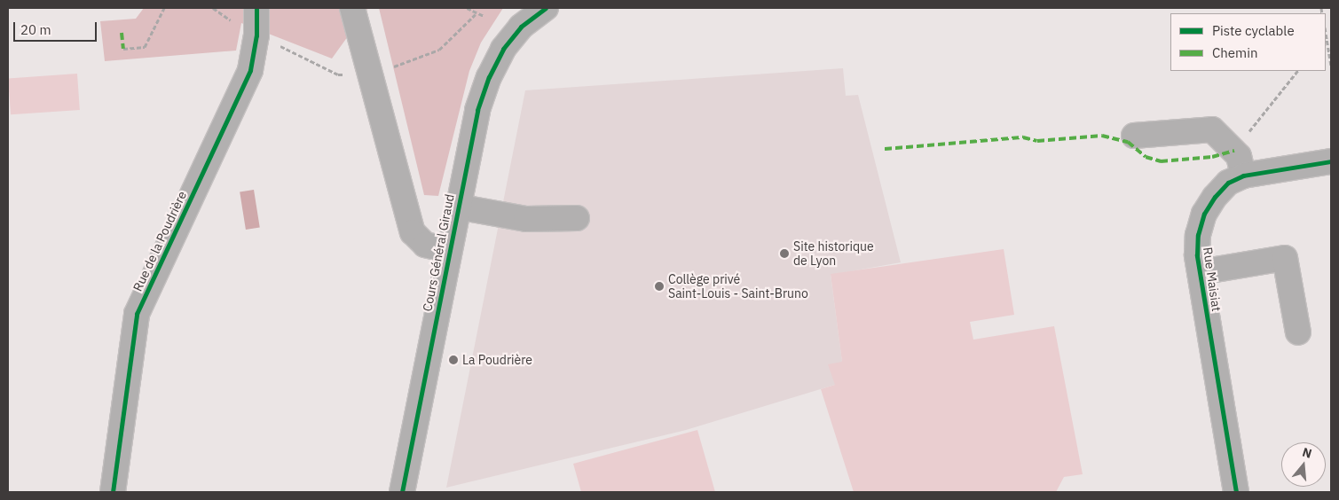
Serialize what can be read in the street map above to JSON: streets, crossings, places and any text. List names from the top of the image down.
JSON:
{
  "streets": {
    "street": ["Rue de la Poudrière", "Cours Général Giraud", "Rue Maisiat"]
  },
  "places": ["Site historique de Lyon", "Collège privé Saint-Louis - Saint-Bruno", "La Poudrière"],
  "legend": ["Piste cyclable", "Chemin"],
  "scale_bar": "20 m",
  "north": "top"
}
